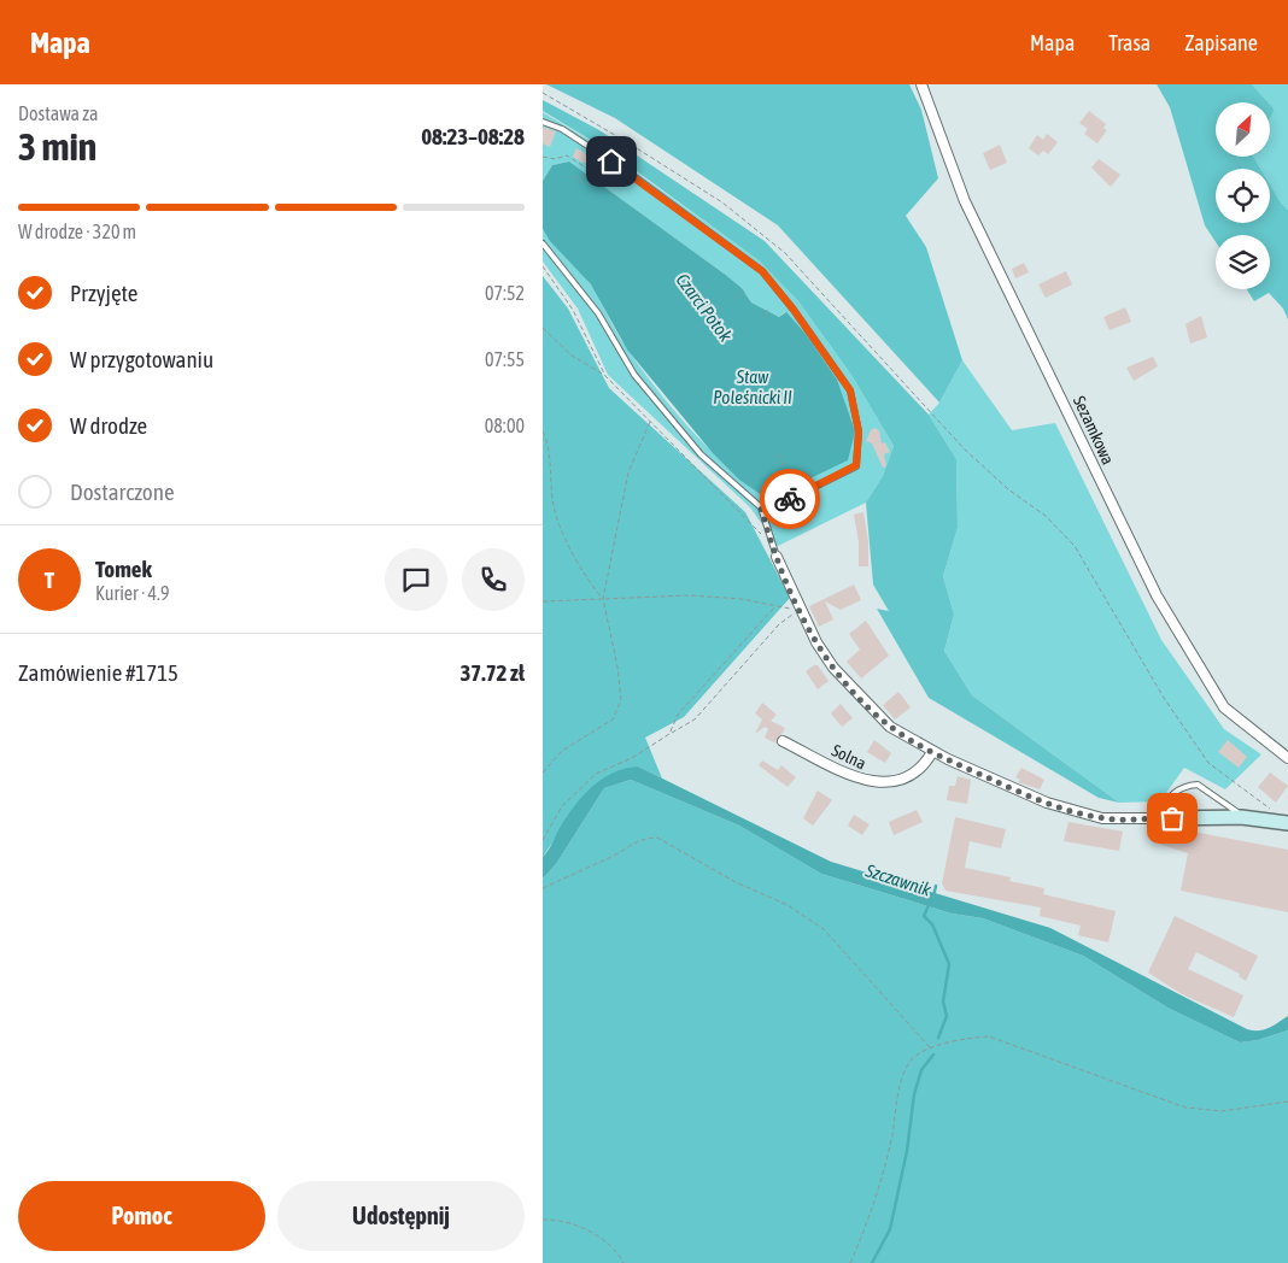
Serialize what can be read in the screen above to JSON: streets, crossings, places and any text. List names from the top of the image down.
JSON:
{
  "streets": {
    "street": ["Sezamkowa", "Solna"]
  },
  "water": ["Czarci Potok", "Staw Poleśnicki II", "Szczawnik"],
  "north": "top right",
  "page": {
    "header": "Mapa",
    "nav": ["Mapa", "Trasa", "Zapisane"],
    "heading": ["3 min", "Dostawa za", "08:23–08:28"],
    "panel": [
      "Tomek",
      "Kurier · 4.9",
      "Zamówienie #1715",
      "37.72 zł"
    ],
    "bar": "W drodze · 320 m",
    "list": [
      ["Przyjęte", "07:52"],
      ["W przygotowaniu", "07:55"],
      ["W drodze", "08:00"],
      "Dostarczone"
    ],
    "round": "T",
    "buttons": ["Pomoc", "Udostępnij"]
  }
}
